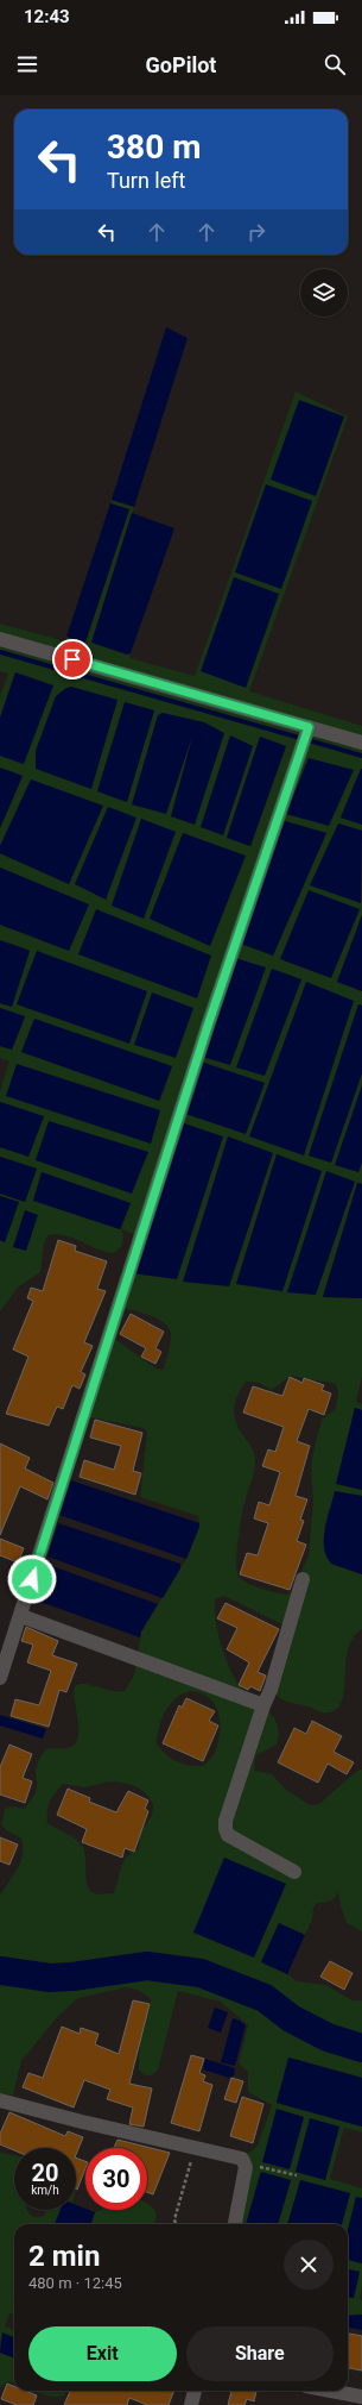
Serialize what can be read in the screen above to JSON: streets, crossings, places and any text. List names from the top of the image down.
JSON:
{
  "page": {
    "status": "12:43",
    "header": "GoPilot",
    "turn": ["380 m", "Turn left"],
    "speed": "20 km/h",
    "limit": "30",
    "heading": ["2 min", "480 m · 12:45"],
    "buttons": ["Exit", "Share"]
  }
}
